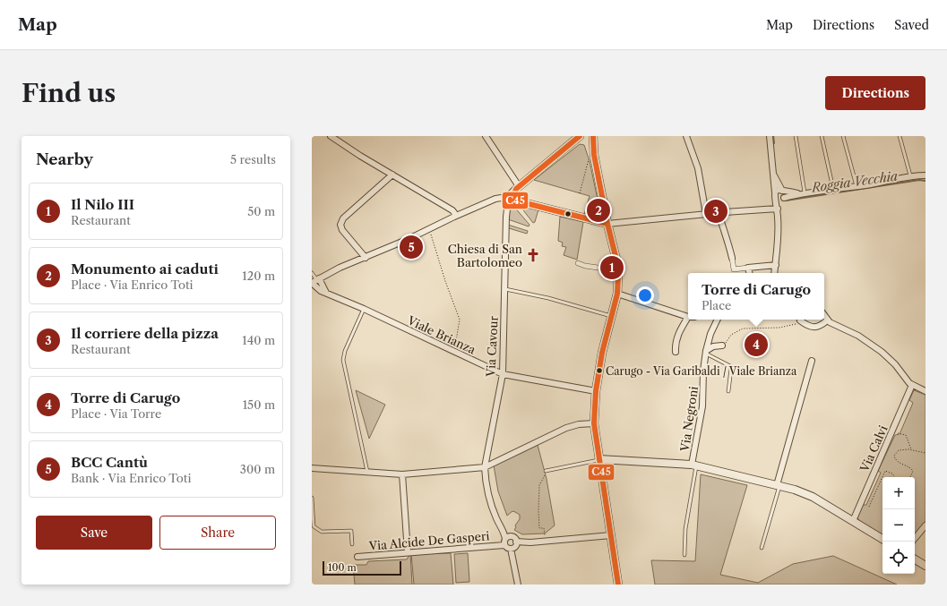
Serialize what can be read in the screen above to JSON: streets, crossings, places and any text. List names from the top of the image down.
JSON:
{
  "streets": {
    "street": [
      "Viale Brianza",
      "Via Cavour",
      "Via Negroni",
      "Via Calvi",
      "Via Alcide De Gasperi"
    ]
  },
  "crossings": [
    ["Viale Brianza", "Via Cavour"],
    ["Via Cavour", "Via Alcide De Gasperi"]
  ],
  "water": ["Roggia Vecchia"],
  "places": {
    "church": ["Chiesa di San Bartolomeo"],
    "other": ["Carugo - Via Garibaldi / Viale Brianza"]
  },
  "lines": ["transit line C45"],
  "scale_bar": "100 m",
  "page": {
    "header": "Map",
    "nav": ["Map", "Directions", "Saved"],
    "buttons": [
      "Directions",
      ["Save", "Share"]
    ],
    "title": "Find us",
    "heading": ["Nearby", "5 results"],
    "list": [
      {
        "mark": "1",
        "name": "Il Nilo III",
        "note": "Restaurant",
        "value": "50 m"
      },
      {
        "mark": "2",
        "name": "Monumento ai caduti",
        "note": "Place · Via Enrico Toti",
        "value": "120 m"
      },
      {
        "mark": "3",
        "name": "Il corriere della pizza",
        "note": "Restaurant",
        "value": "140 m"
      },
      {
        "mark": "4",
        "name": "Torre di Carugo",
        "note": "Place · Via Torre",
        "value": "150 m"
      },
      {
        "mark": "5",
        "name": "BCC Cantù",
        "note": "Bank · Via Enrico Toti",
        "value": "300 m"
      }
    ],
    "pins": [
      "2",
      "3",
      "5",
      "1",
      "4"
    ],
    "popup": ["Torre di Carugo", "Place"],
    "map_buttons": ["+", "−"],
    "scale": "100 m"
  }
}
